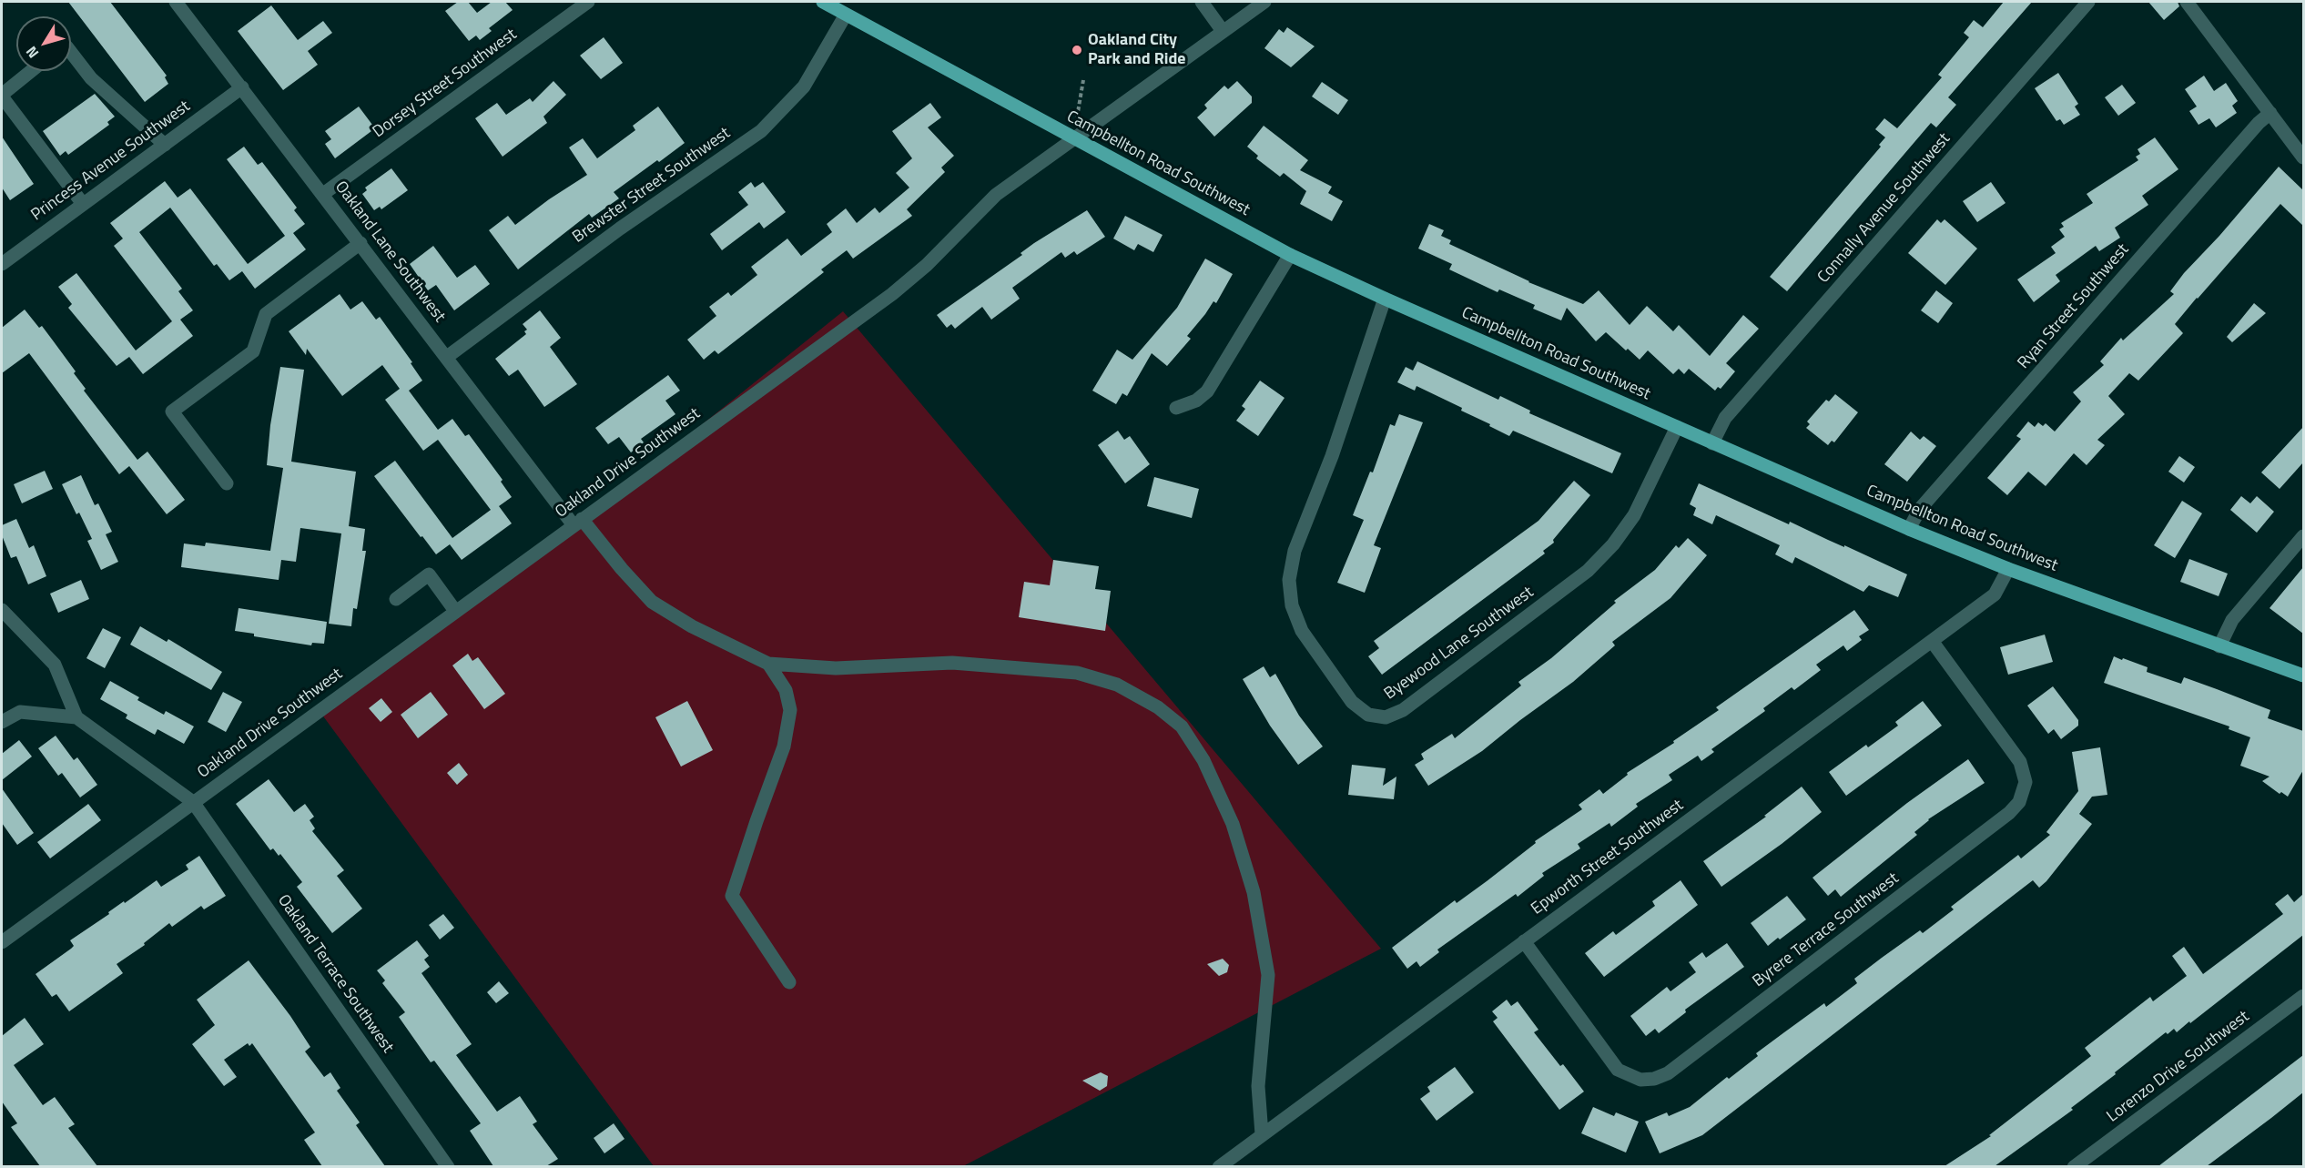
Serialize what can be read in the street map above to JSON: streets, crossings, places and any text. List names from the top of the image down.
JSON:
{
  "streets": {
    "main road": ["Campbellton Road Southwest"],
    "street": [
      "Dorsey Street Southwest",
      "Princess Avenue Southwest",
      "Brewster Street Southwest",
      "Connally Avenue Southwest",
      "Oakland Lane Southwest",
      "Ryan Street Southwest",
      "Oakland Drive Southwest",
      "Byewood Lane Southwest",
      "Epworth Street Southwest",
      "Byrere Terrace Southwest",
      "Oakland Terrace Southwest",
      "Lorenzo Drive Southwest"
    ]
  },
  "crossings": [
    ["Dorsey Street Southwest", "Oakland Lane Southwest"],
    ["Princess Avenue Southwest", "Oakland Lane Southwest"],
    ["Campbellton Road Southwest", "Brewster Street Southwest"],
    ["Campbellton Road Southwest", "Connally Avenue Southwest"],
    ["Campbellton Road Southwest", "Ryan Street Southwest"],
    ["Campbellton Road Southwest", "Oakland Drive Southwest"],
    ["Campbellton Road Southwest", "Byewood Lane Southwest"],
    ["Campbellton Road Southwest", "Epworth Street Southwest"],
    ["Brewster Street Southwest", "Oakland Lane Southwest"],
    ["Oakland Lane Southwest", "Oakland Drive Southwest"],
    ["Oakland Drive Southwest", "Oakland Terrace Southwest"],
    ["Epworth Street Southwest", "Byrere Terrace Southwest"]
  ],
  "places": ["Oakland City Park and Ride"],
  "north": "bottom left"
}
